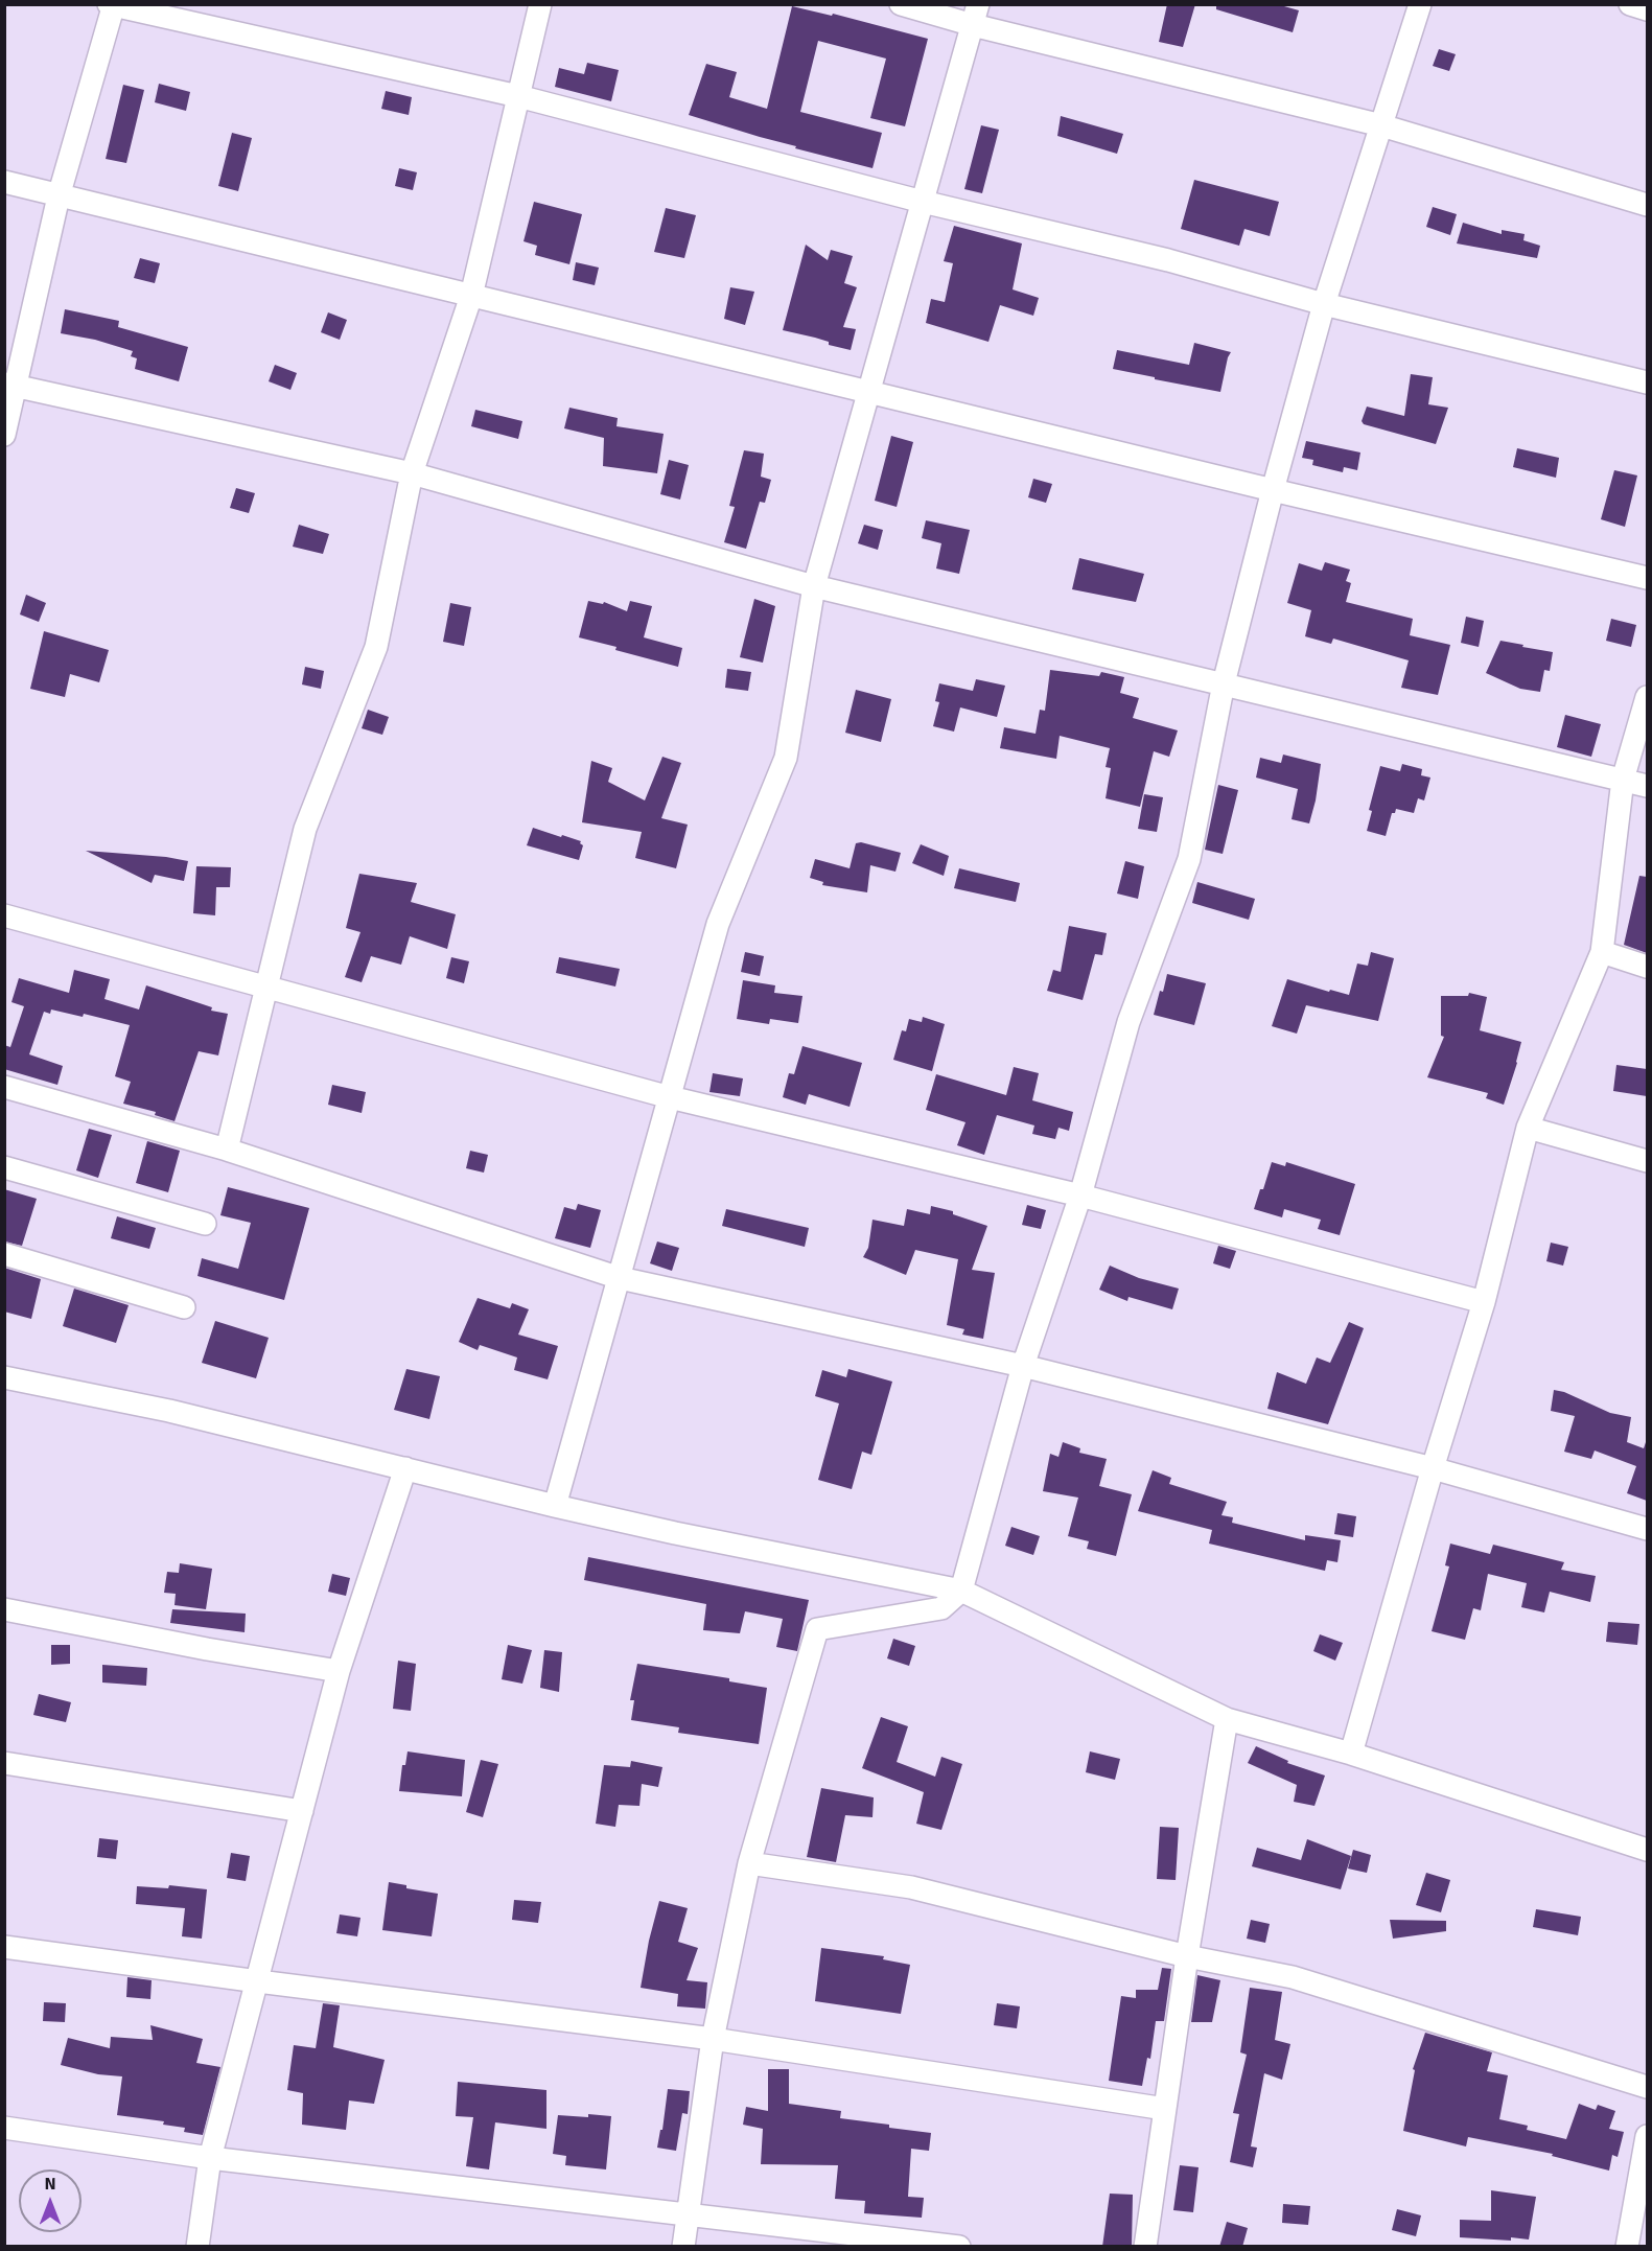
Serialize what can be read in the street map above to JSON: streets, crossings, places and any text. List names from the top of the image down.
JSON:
{
  "north": "top"
}
